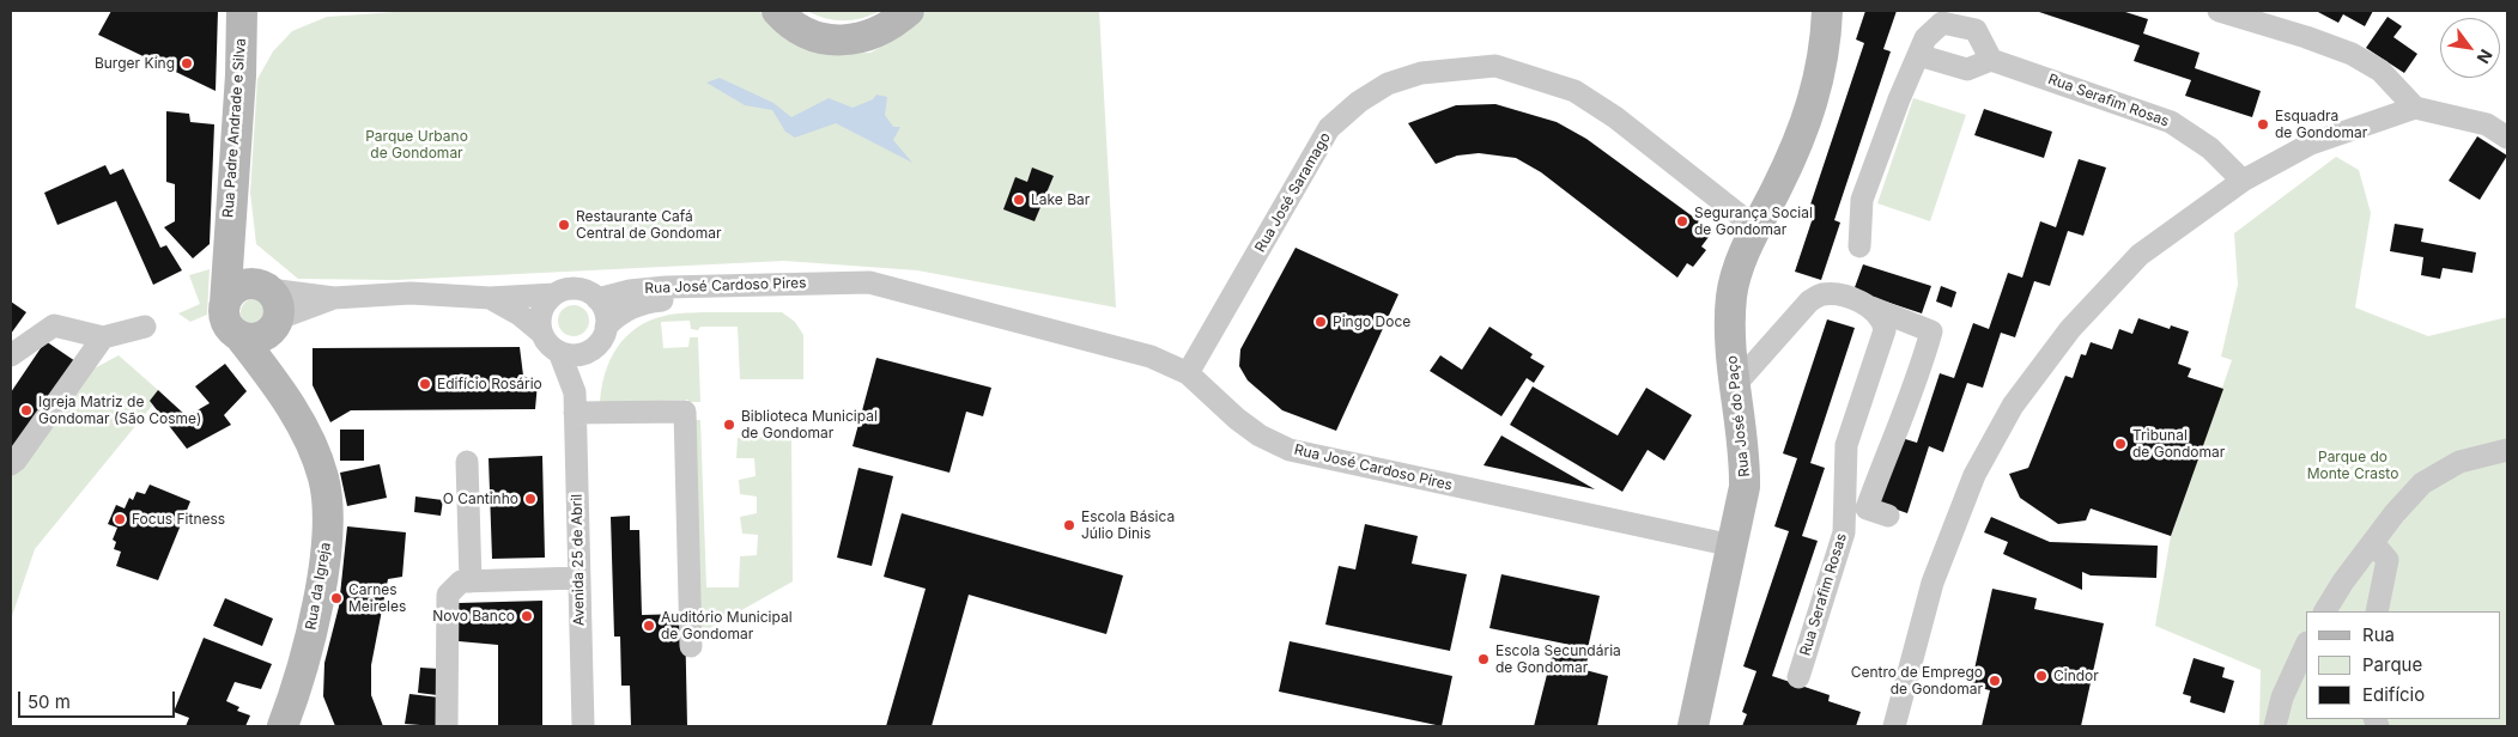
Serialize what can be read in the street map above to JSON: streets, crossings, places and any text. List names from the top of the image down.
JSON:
{
  "streets": {
    "main road": ["Rua Padre Andrade e Silva", "Rua José do Paço", "Rua da Igreja"],
    "street": [
      "Rua Serafim Rosas",
      "Rua José Saramago",
      "Rua José Cardoso Pires",
      "Avenida 25 de Abril"
    ]
  },
  "crossings": [
    ["Rua Padre Andrade e Silva", "Rua da Igreja"],
    ["Rua José Saramago", "Rua José Cardoso Pires"],
    ["Rua José Saramago", "Rua José do Paço"],
    ["Rua José Cardoso Pires", "Rua José do Paço"],
    ["Rua José Cardoso Pires", "Avenida 25 de Abril"]
  ],
  "parks": ["Parque Urbano de Gondomar", "Parque do Monte Crasto"],
  "places": [
    "Burger King",
    "Esquadra de Gondomar",
    "Lake Bar",
    "Segurança Social de Gondomar",
    "Restaurante Cafá Central de Gondomar",
    "Pingo Doce",
    "Edifício Rosário",
    "Igreja Matriz de Gondomar (São Cosme)",
    "Biblioteca Municipal de Gondomar",
    "Tribunal de Gondomar",
    "O Cantinho",
    "Focus Fitness",
    "Escola Básica Júlio Dinis",
    "Carnes Meireles",
    "Novo Banco",
    "Auditório Municipal de Gondomar",
    "Escola Secundária de Gondomar",
    "Cindor",
    "Centro de Emprego de Gondomar"
  ],
  "legend": ["Rua", "Parque", "Edifício"],
  "scale_bar": "50 m",
  "north": "bottom right"
}
